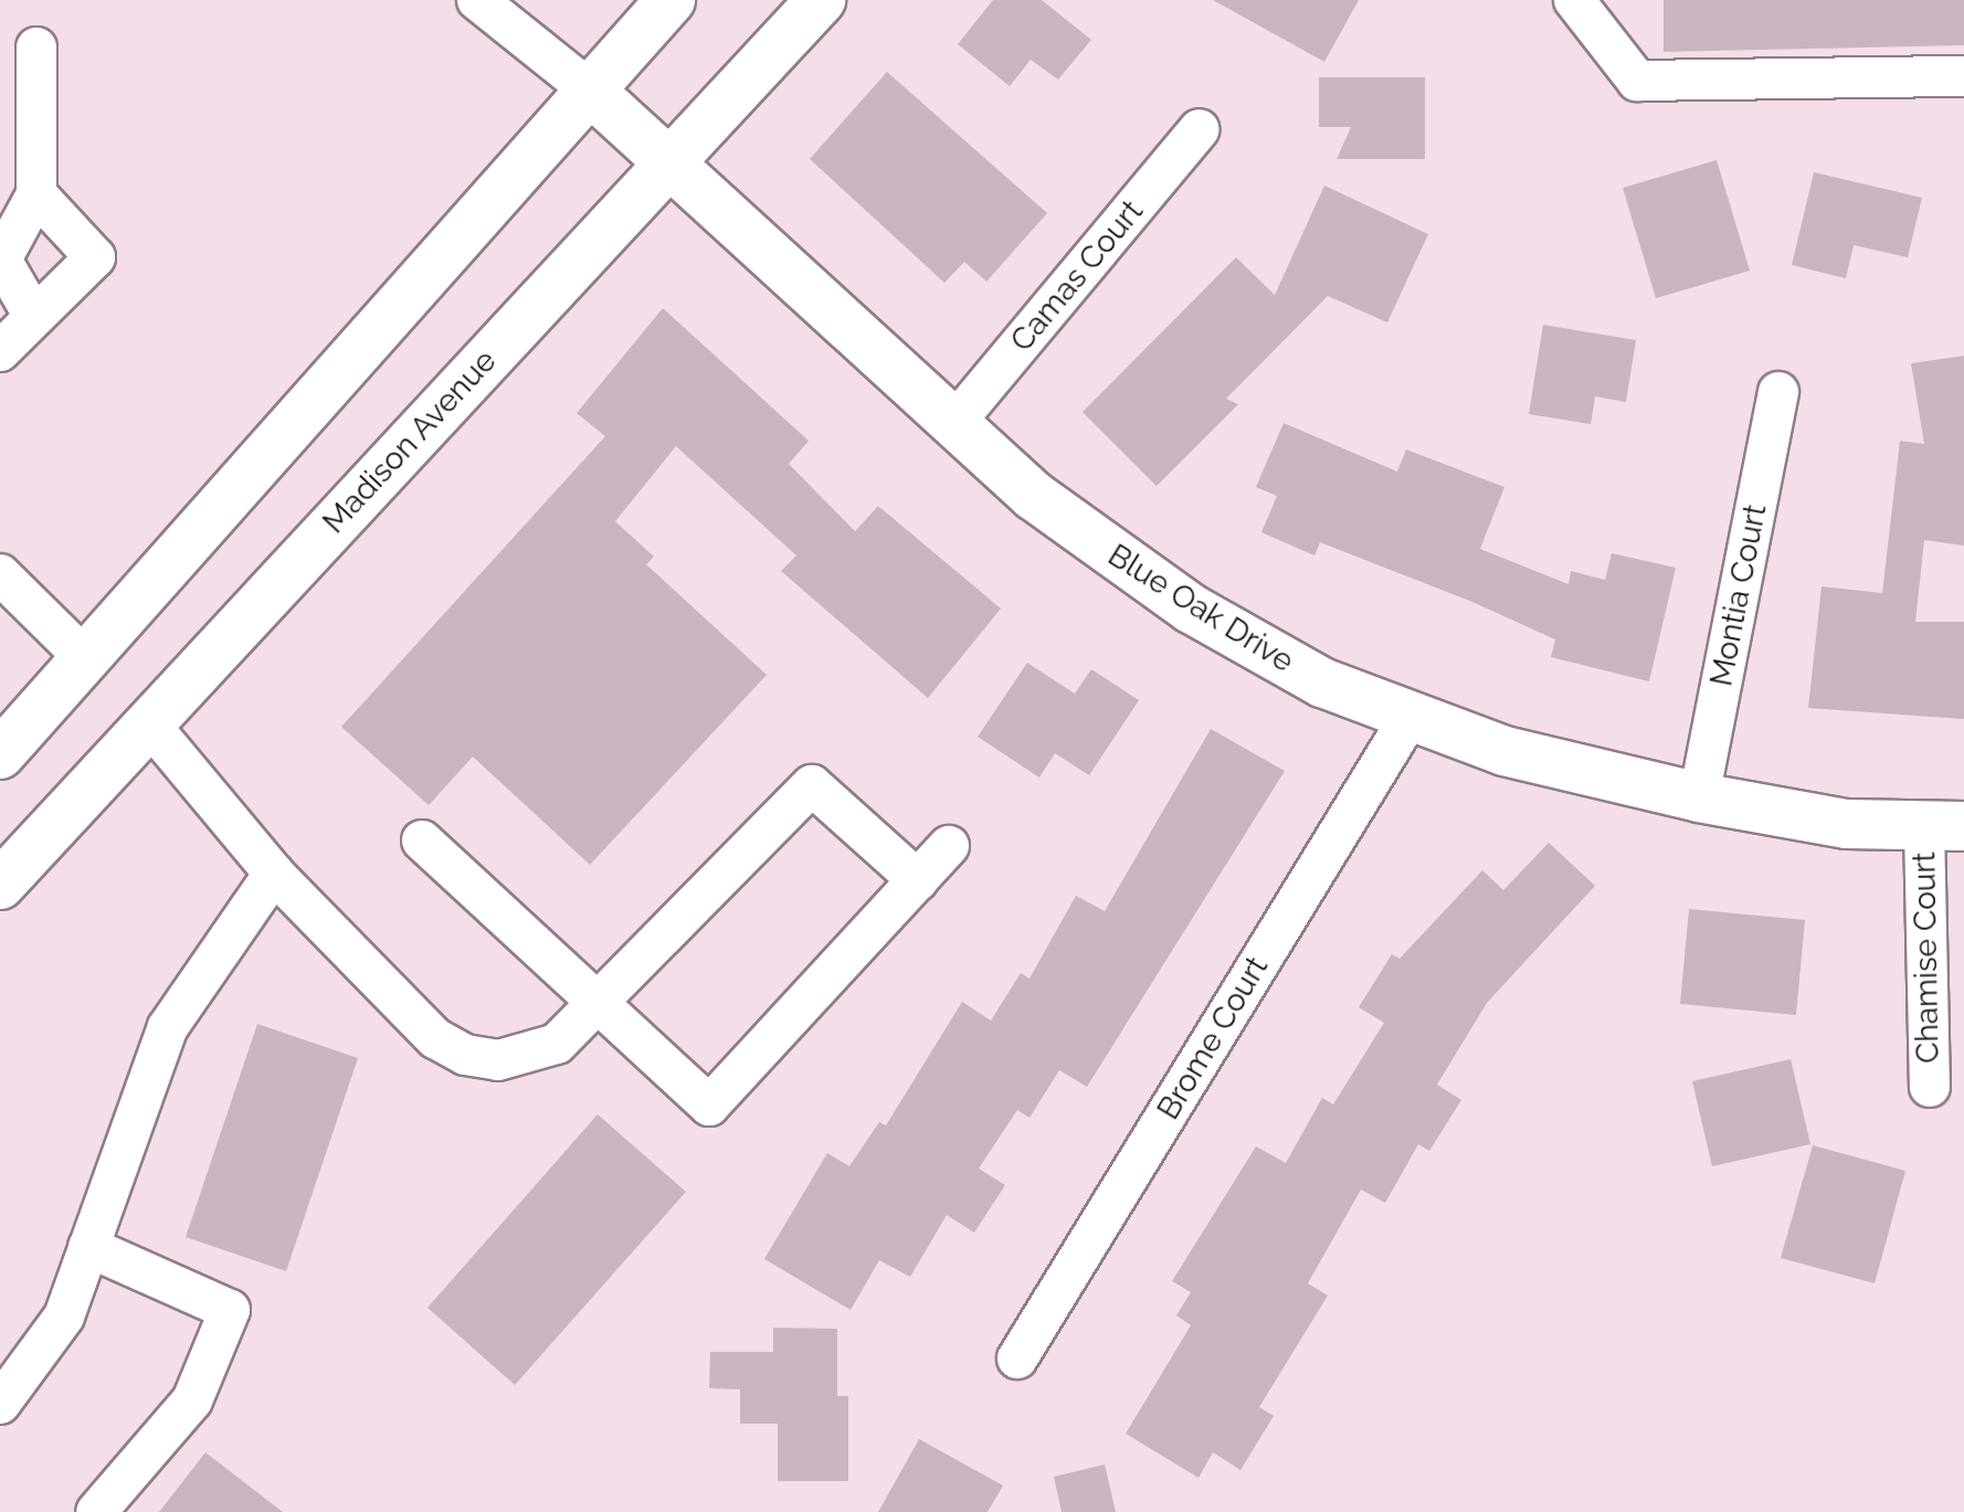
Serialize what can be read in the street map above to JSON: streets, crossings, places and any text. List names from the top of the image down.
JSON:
{
  "streets": {
    "main road": ["Madison Avenue", "Blue Oak Drive"],
    "street": [
      "Camas Court",
      "Montia Court",
      "Chamise Court",
      "Brome Court"
    ]
  },
  "crossings": [
    ["Camas Court", "Blue Oak Drive"],
    ["Madison Avenue", "Blue Oak Drive"],
    ["Montia Court", "Blue Oak Drive"],
    ["Blue Oak Drive", "Chamise Court"],
    ["Blue Oak Drive", "Brome Court"]
  ]
}
